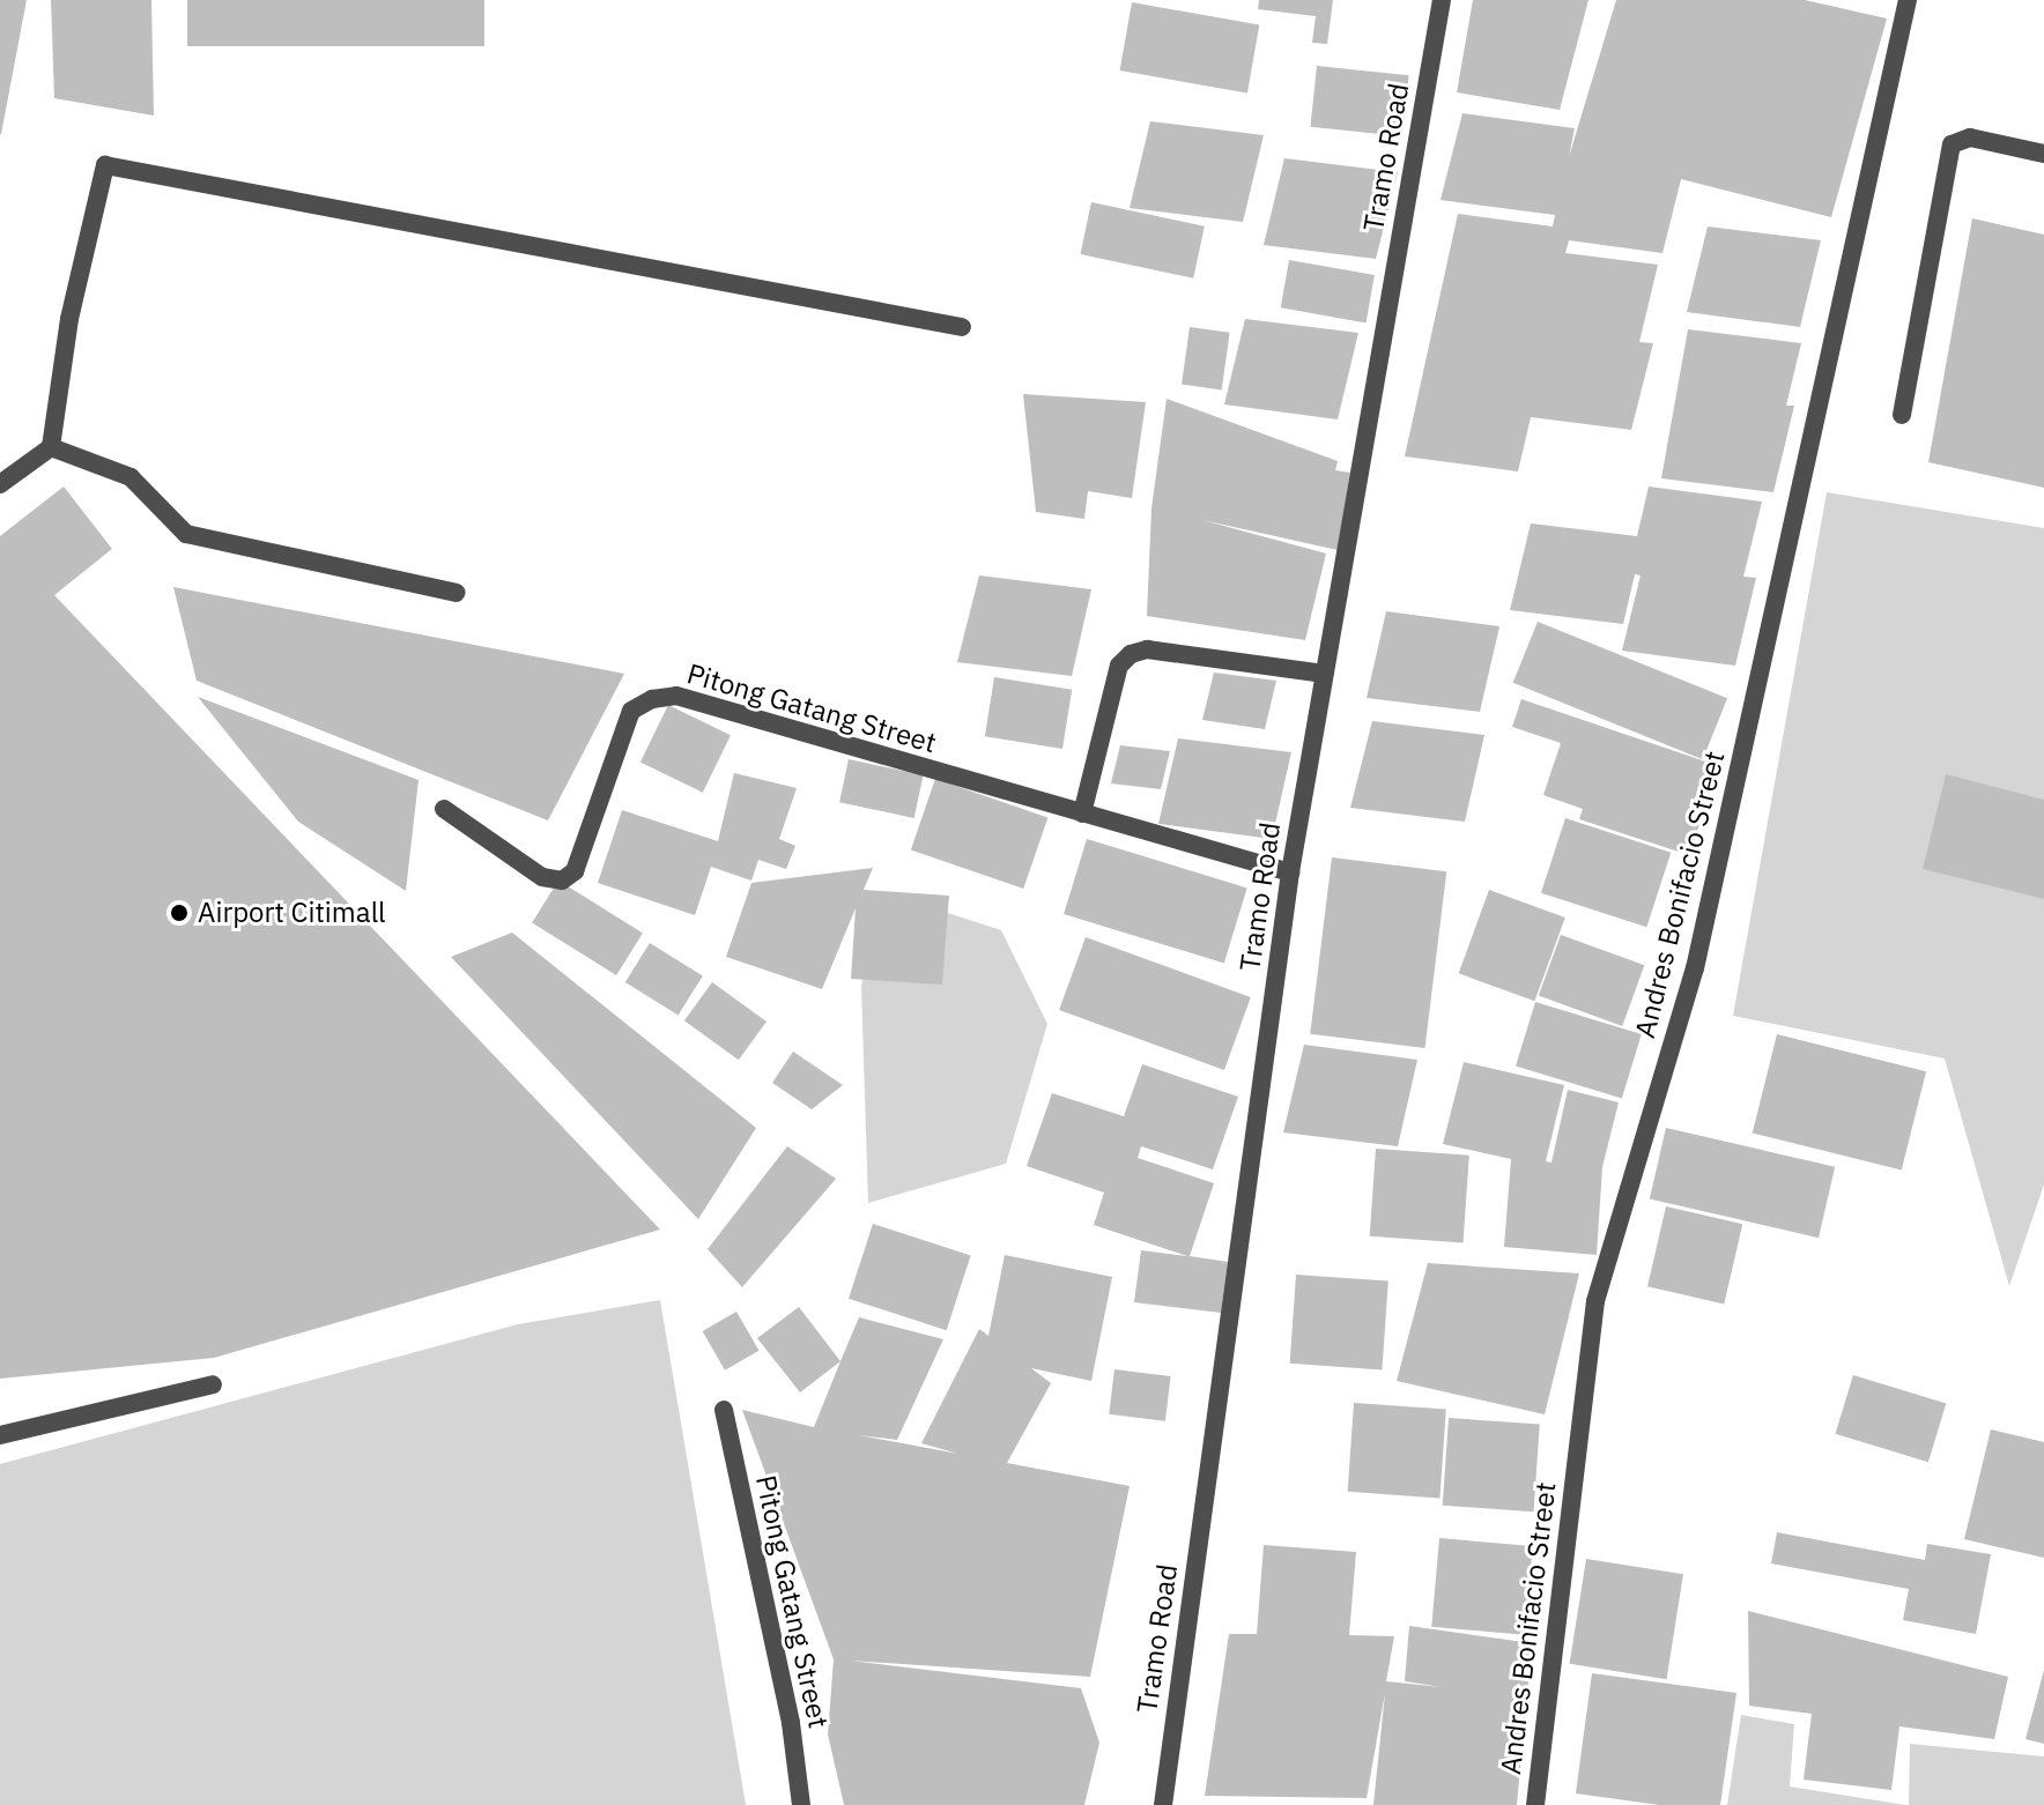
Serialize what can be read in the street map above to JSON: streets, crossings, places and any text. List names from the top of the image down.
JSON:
{
  "streets": {
    "street": ["Tramo Road", "Pitong Gatang Street", "Andres Bonifacio Street"]
  },
  "crossings": [
    ["Tramo Road", "Pitong Gatang Street"]
  ],
  "places": ["Airport Citimall"]
}
